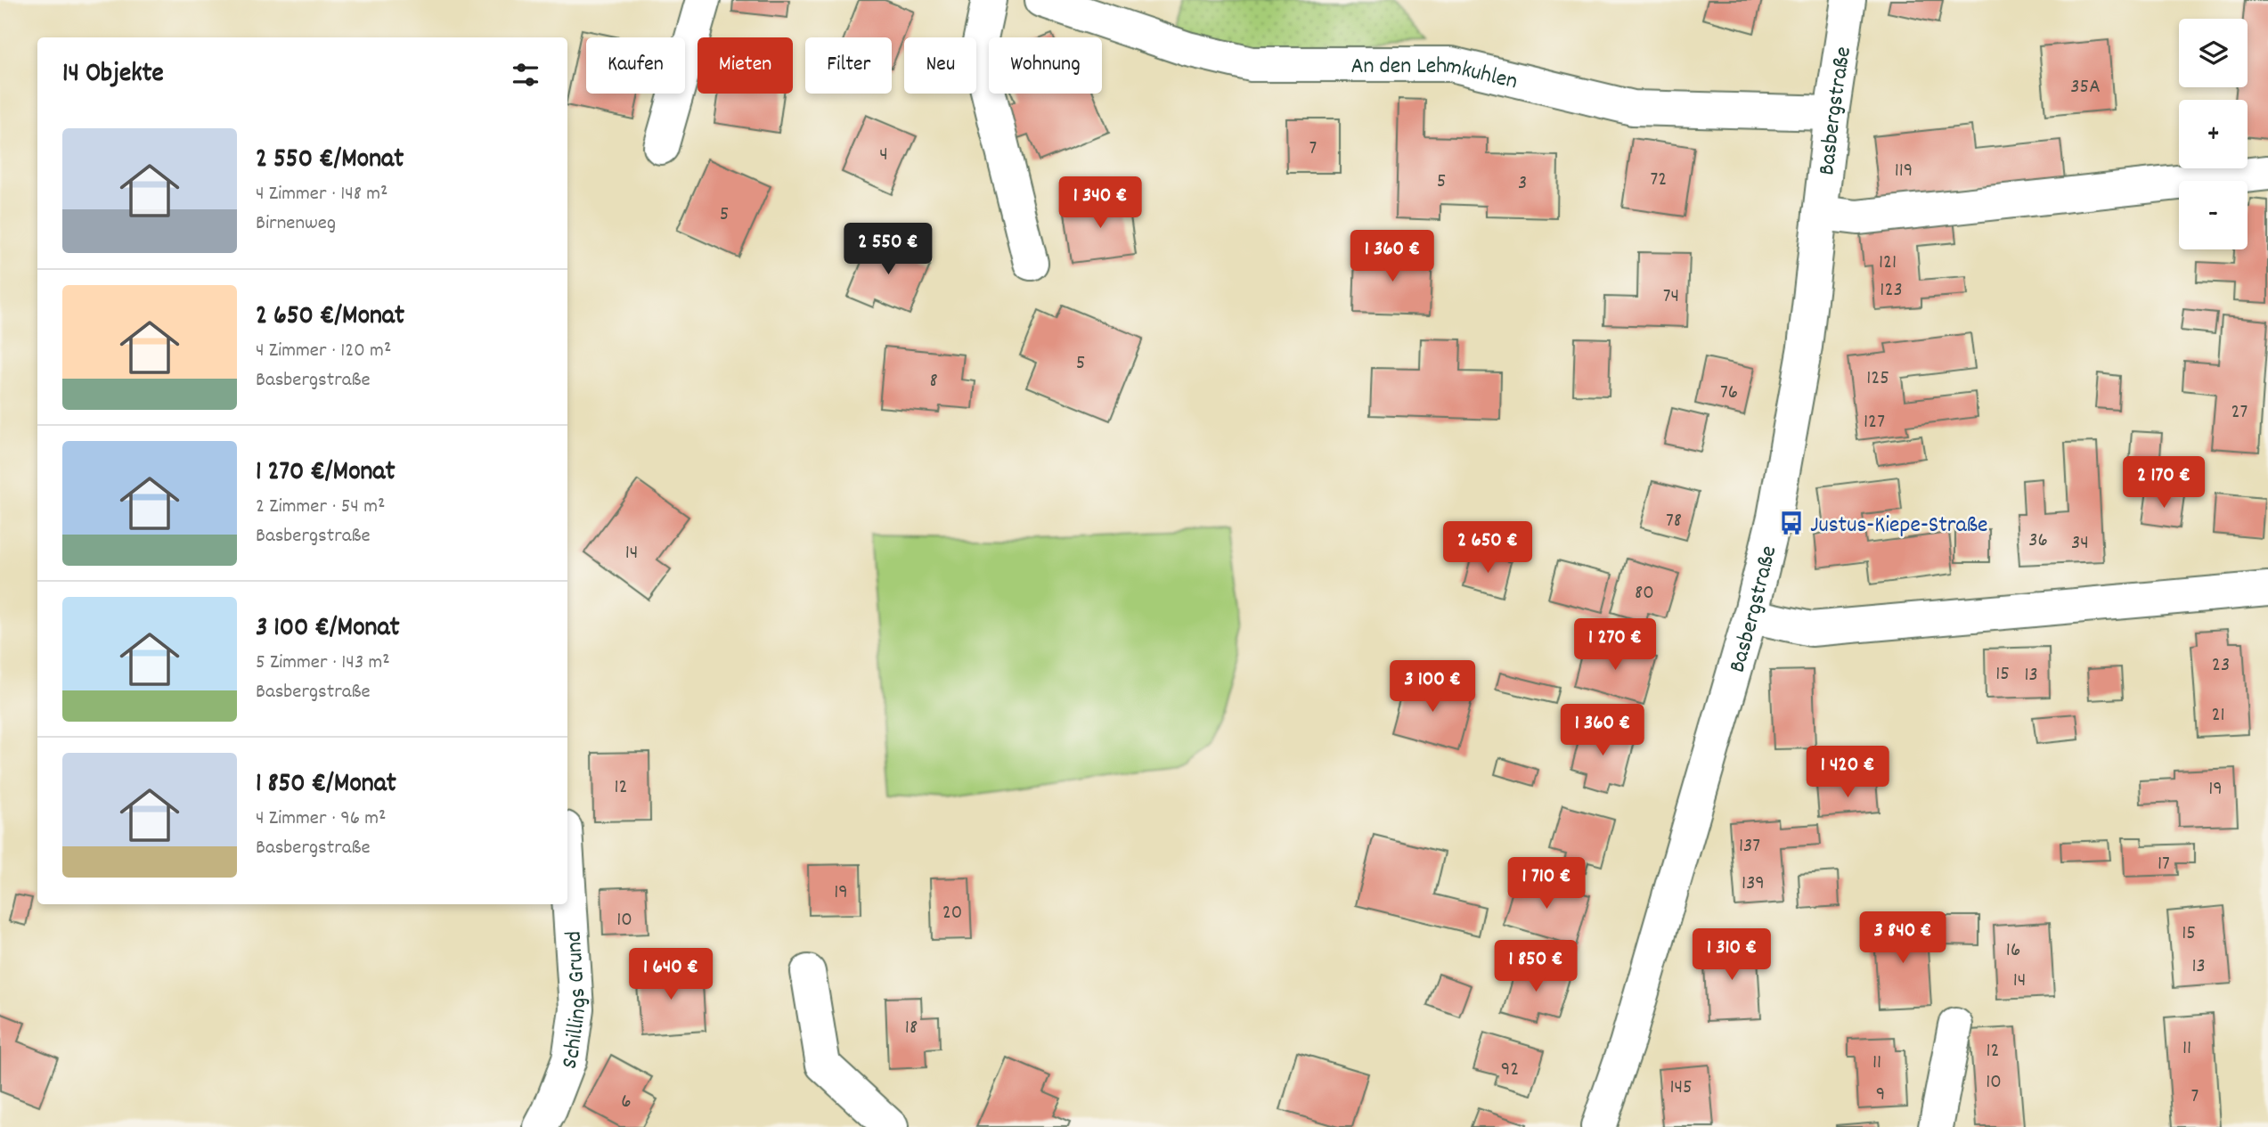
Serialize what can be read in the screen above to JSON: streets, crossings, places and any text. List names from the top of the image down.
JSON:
{
  "streets": {
    "street": ["An den Lehmkuhlen", "Basbergstraße", "Schillings Grund"]
  },
  "crossings": [
    ["An den Lehmkuhlen", "Basbergstraße"]
  ],
  "places": {
    "bus stop": ["Justus-Kiepe-Straße"]
  },
  "house_numbers": [
    "35A",
    "7",
    "4",
    "119",
    "72",
    "5",
    "3",
    "5",
    "121",
    "123",
    "74",
    "5",
    "125",
    "8",
    "76",
    "27",
    "127",
    "78",
    "36",
    "34",
    "14",
    "80",
    "23",
    "15",
    "13",
    "21",
    "12",
    "19",
    "137",
    "17",
    "139",
    "19",
    "20",
    "10",
    "15",
    "16",
    "13",
    "14",
    "18",
    "11",
    "12",
    "11",
    "92",
    "10",
    "145",
    "9",
    "7",
    "6"
  ],
  "page": {
    "map_buttons": ["+", "−"],
    "chip": [
      "Kaufen",
      "Mieten",
      "Filter",
      "Neu",
      "Wohnung"
    ],
    "heading": "14 Objekte",
    "list": [
      {
        "name": "2 550 €/Monat",
        "note": "4 Zimmer · 148 m² · Birnenweg"
      },
      {
        "name": "2 650 €/Monat",
        "note": "4 Zimmer · 120 m² · Basbergstraße"
      },
      {
        "name": "1 270 €/Monat",
        "note": "2 Zimmer · 54 m² · Basbergstraße"
      },
      {
        "name": "3 100 €/Monat",
        "note": "5 Zimmer · 143 m² · Basbergstraße"
      },
      {
        "name": "1 850 €/Monat",
        "note": "4 Zimmer · 96 m² · Basbergstraße"
      }
    ],
    "price": [
      "1 340 €",
      "2 550 €",
      "1 360 €",
      "2 170 €",
      "2 650 €",
      "1 270 €",
      "3 100 €",
      "1 360 €",
      "1 420 €",
      "1 710 €",
      "3 840 €",
      "1 310 €",
      "1 850 €",
      "1 640 €"
    ]
  }
}
